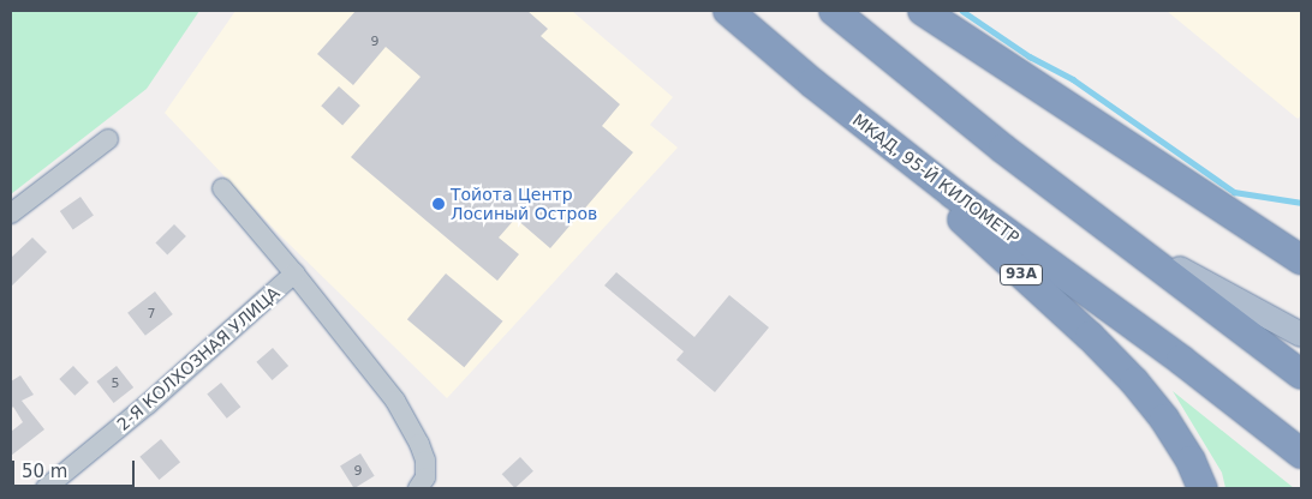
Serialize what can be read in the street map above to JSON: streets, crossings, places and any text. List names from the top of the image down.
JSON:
{
  "streets": {
    "highway": ["МКАД, 95-Й КИЛОМЕТР", "93A"],
    "street": ["2-Я КОЛХОЗНАЯ УЛИЦА"]
  },
  "crossings": [
    ["МКАД, 95-Й КИЛОМЕТР", "93A"]
  ],
  "places": ["Тойота Центр Лосиный Остров"],
  "house_numbers": [
    "9",
    "7",
    "5",
    "9"
  ],
  "scale_bar": "50 m"
}
